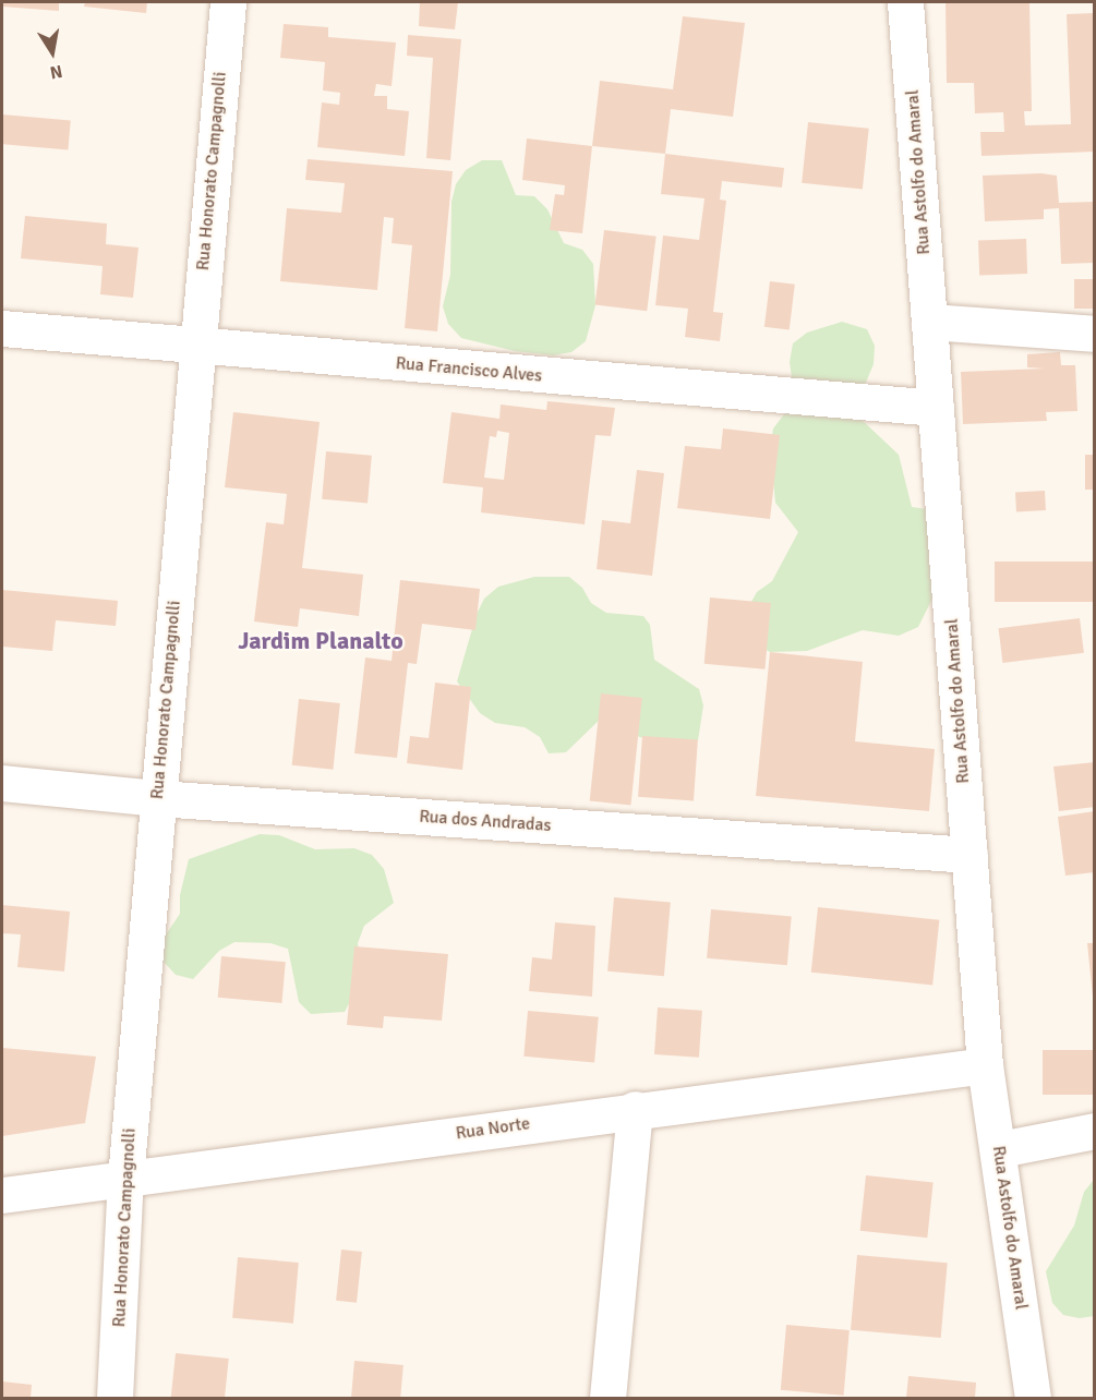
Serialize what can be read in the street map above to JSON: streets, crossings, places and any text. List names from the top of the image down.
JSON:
{
  "streets": {
    "street": [
      "Rua Honorato Campagnolli",
      "Rua Astolfo do Amaral",
      "Rua Francisco Alves",
      "Rua dos Andradas",
      "Rua Norte"
    ]
  },
  "crossings": [
    ["Rua Honorato Campagnolli", "Rua Francisco Alves"],
    ["Rua Honorato Campagnolli", "Rua dos Andradas"],
    ["Rua Honorato Campagnolli", "Rua Norte"],
    ["Rua Astolfo do Amaral", "Rua Francisco Alves"],
    ["Rua Astolfo do Amaral", "Rua dos Andradas"],
    ["Rua Astolfo do Amaral", "Rua Norte"]
  ],
  "districts": ["Jardim Planalto"],
  "north": "bottom"
}
